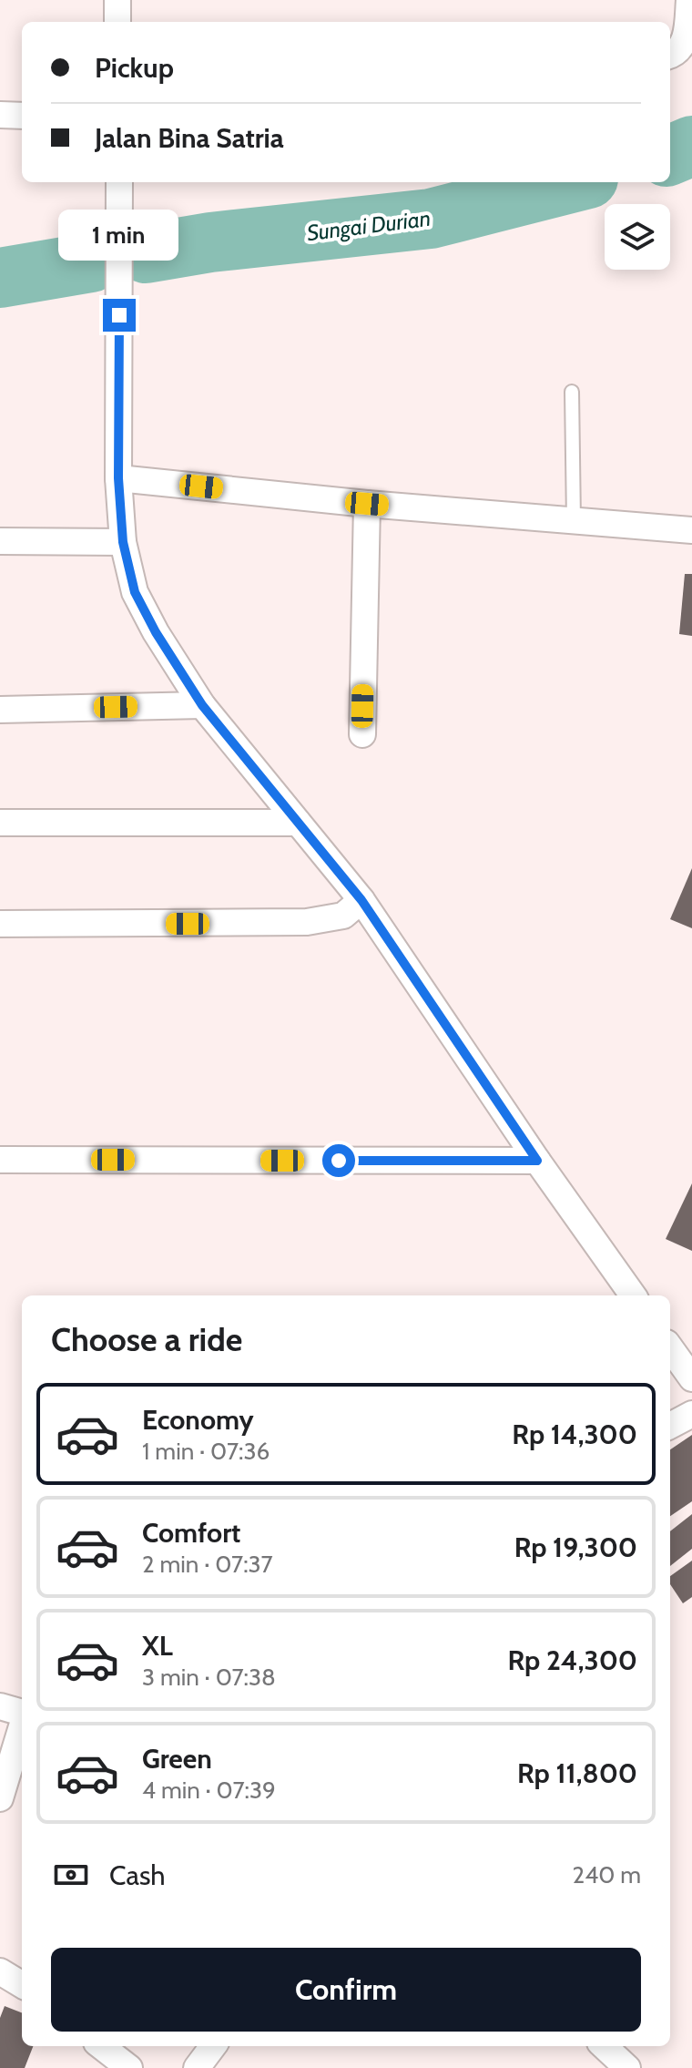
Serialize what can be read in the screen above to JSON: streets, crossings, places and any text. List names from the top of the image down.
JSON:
{
  "water": ["Sungai Durian"],
  "page": {
    "banner": ["Pickup", "Jalan Bina Satria"],
    "bubble": "1 min",
    "heading": "Choose a ride",
    "list": [
      {
        "name": "Economy",
        "note": "1 min · 07:36",
        "value": "Rp 14,300"
      },
      {
        "name": "Comfort",
        "note": "2 min · 07:37",
        "value": "Rp 19,300"
      },
      {
        "name": "XL",
        "note": "3 min · 07:38",
        "value": "Rp 24,300"
      },
      {
        "name": "Green",
        "note": "4 min · 07:39",
        "value": "Rp 11,800"
      }
    ],
    "pay": ["Cash", "240 m"],
    "buttons": "Confirm"
  }
}
